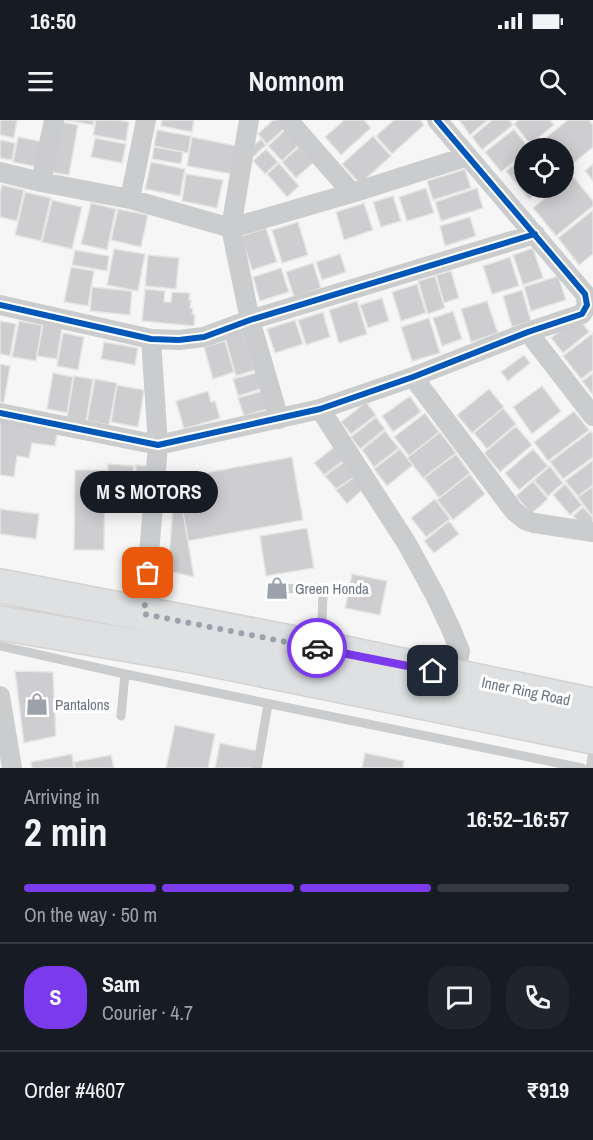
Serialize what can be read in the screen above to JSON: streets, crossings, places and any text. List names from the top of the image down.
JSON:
{
  "streets": {
    "highway": ["Inner Ring Road"]
  },
  "places": {
    "other": ["M S MOTORS"],
    "shop": ["Green Honda", "Pantalons"]
  },
  "page": {
    "status": "16:50",
    "header": "Nomnom",
    "bubble": "M S MOTORS",
    "heading": ["2 min", "Arriving in", "16:52–16:57"],
    "panel": [
      "Sam",
      "Courier · 4.7",
      "Order #4607",
      "₹919"
    ],
    "bar": "On the way · 50 m",
    "round": "S"
  }
}
